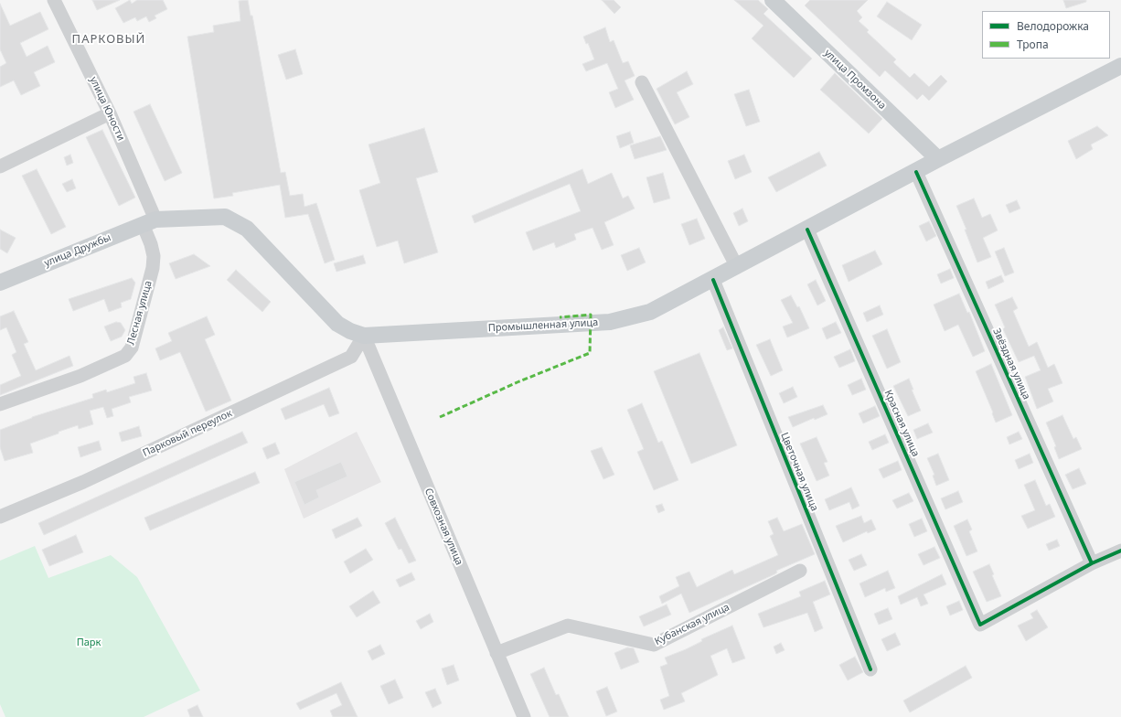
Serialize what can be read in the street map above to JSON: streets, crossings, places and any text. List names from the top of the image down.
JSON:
{
  "streets": {
    "main road": ["улица Промзона", "улица Дружбы", "Промышленная улица"],
    "street": [
      "улица Юности",
      "Лесная улица",
      "Звёздная улица",
      "Красная улица",
      "Парковый переулок",
      "Цветочная улица",
      "Совхозная улица",
      "Кубанская улица"
    ]
  },
  "crossings": [
    ["улица Промзона", "Промышленная улица"],
    ["улица Юности", "улица Дружбы"],
    ["улица Юности", "Лесная улица"],
    ["улица Юности", "Промышленная улица"],
    ["улица Дружбы", "Лесная улица"],
    ["улица Дружбы", "Промышленная улица"],
    ["Лесная улица", "Промышленная улица"],
    ["Промышленная улица", "Звёздная улица"],
    ["Промышленная улица", "Красная улица"],
    ["Промышленная улица", "Парковый переулок"],
    ["Промышленная улица", "Цветочная улица"],
    ["Промышленная улица", "Совхозная улица"],
    ["Звёздная улица", "Красная улица"],
    ["Парковый переулок", "Совхозная улица"],
    ["Совхозная улица", "Кубанская улица"]
  ],
  "districts": ["ПАРКОВЫЙ"],
  "parks": ["Парк"],
  "legend": ["Велодорожка", "Тропа"]
}
